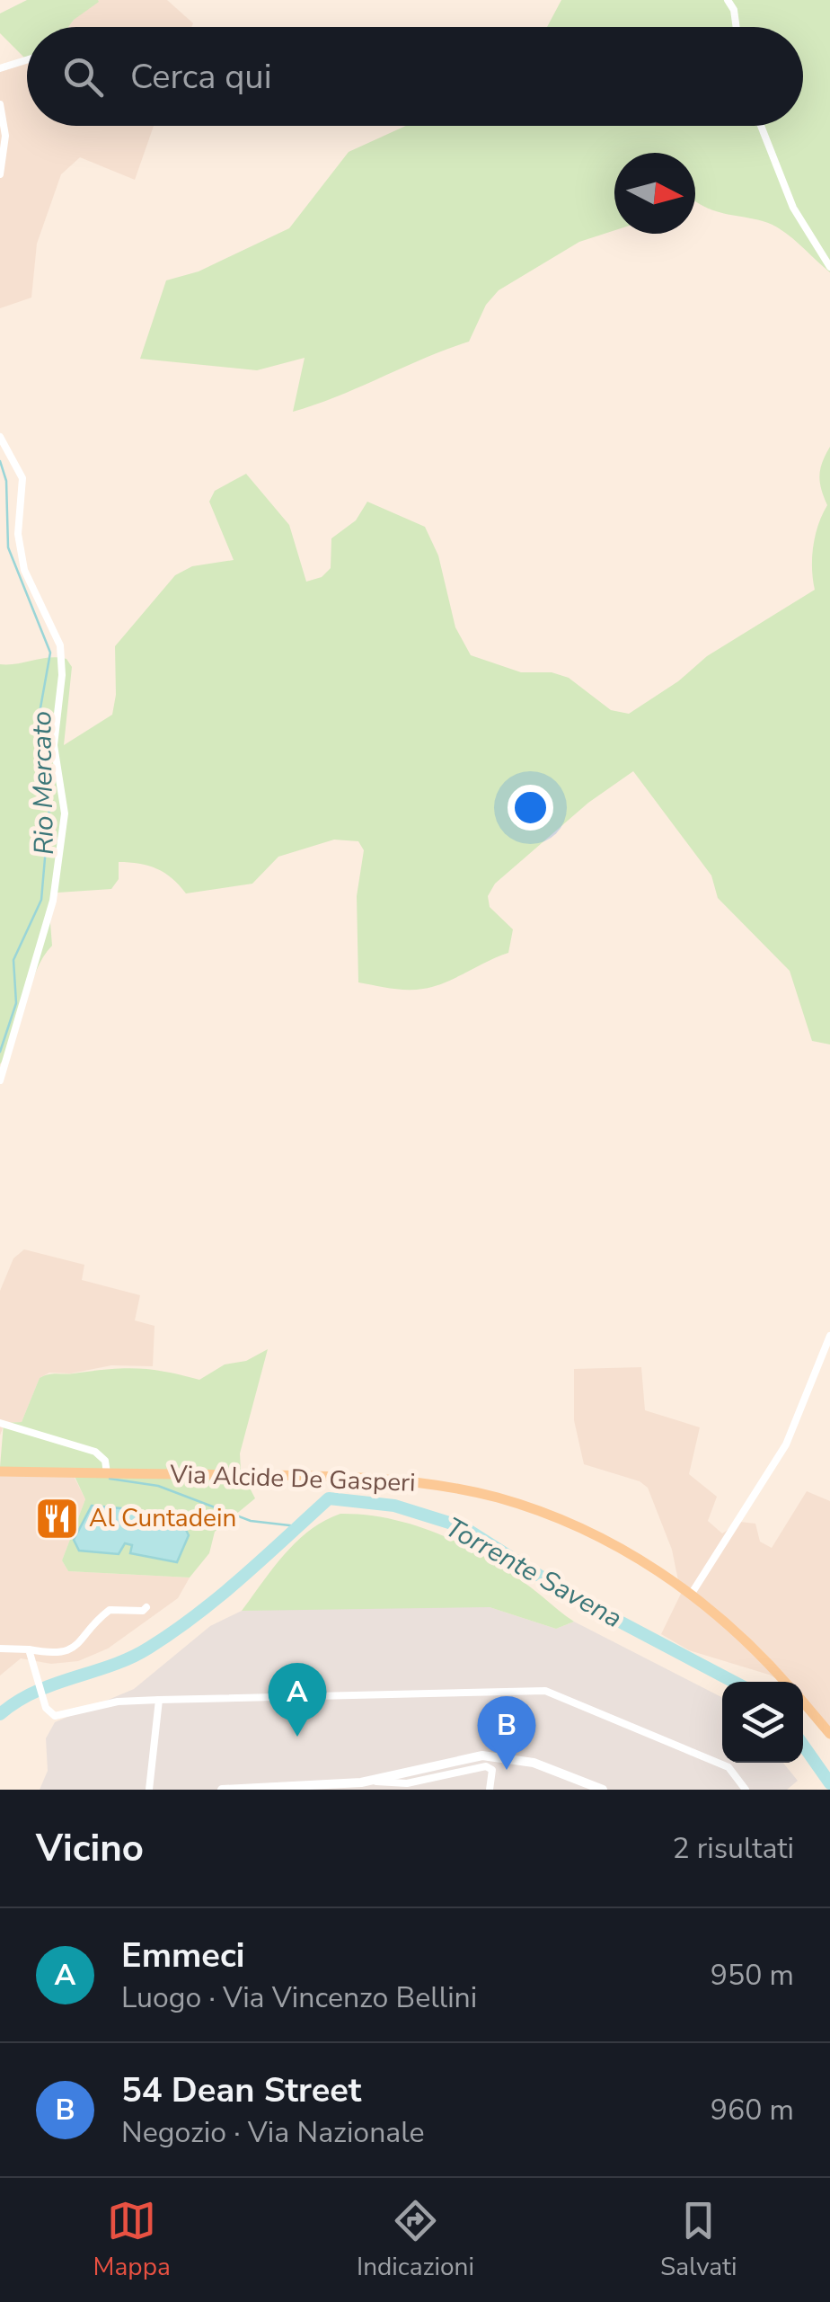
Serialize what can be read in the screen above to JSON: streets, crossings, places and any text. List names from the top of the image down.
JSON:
{
  "streets": {
    "main road": ["Via Alcide De Gasperi"]
  },
  "water": ["Rio Mercato", "Torrente Savena"],
  "places": {
    "restaurant": ["Al Cuntadein"]
  },
  "north": "right",
  "page": {
    "search": "Cerca qui",
    "pins": ["A", "B"],
    "heading": ["Vicino", "2 risultati"],
    "list": [
      {
        "mark": "A",
        "name": "Emmeci",
        "note": "Luogo · Via Vincenzo Bellini",
        "value": "950 m"
      },
      {
        "mark": "B",
        "name": "54 Dean Street",
        "note": "Negozio · Via Nazionale",
        "value": "960 m"
      }
    ],
    "nav": ["Mappa", "Indicazioni", "Salvati"]
  }
}
